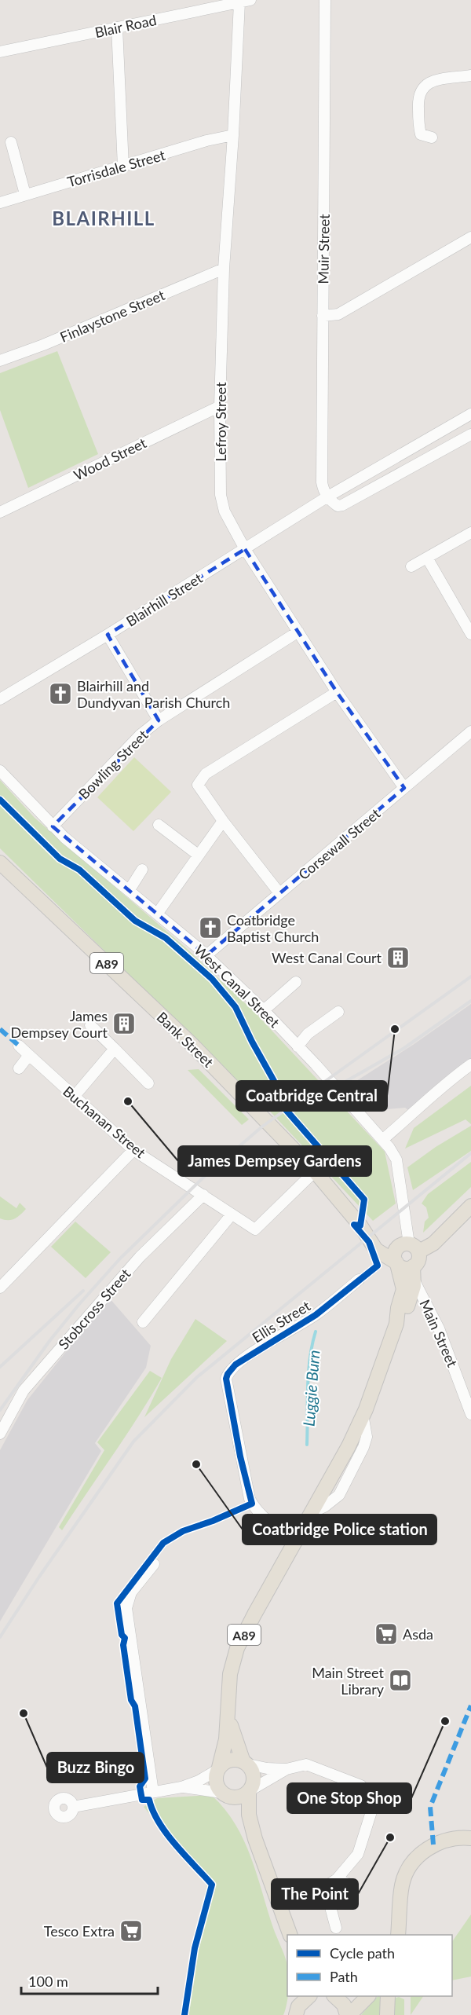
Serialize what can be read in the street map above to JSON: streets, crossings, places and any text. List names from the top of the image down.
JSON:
{
  "streets": {
    "main road": ["A89", "Bank Street"],
    "street": [
      "Blair Road",
      "Torrisdale Street",
      "Muir Street",
      "Finlaystone Street",
      "Lefroy Street",
      "Wood Street",
      "Blairhill Street",
      "Bowling Street",
      "Corsewall Street",
      "West Canal Street",
      "Buchanan Street",
      "Stobcross Street",
      "Ellis Street",
      "Main Street"
    ]
  },
  "crossings": [
    ["Blair Road", "Lefroy Street"],
    ["Torrisdale Street", "Lefroy Street"],
    ["Muir Street", "Blairhill Street"],
    ["Finlaystone Street", "Lefroy Street"],
    ["Lefroy Street", "Wood Street"],
    ["Lefroy Street", "Blairhill Street"],
    ["Lefroy Street", "Bowling Street"],
    ["Lefroy Street", "Corsewall Street"],
    ["Bowling Street", "West Canal Street"],
    ["Corsewall Street", "West Canal Street"],
    ["A89", "West Canal Street"],
    ["A89", "Bank Street"],
    ["A89", "Ellis Street"],
    ["A89", "Main Street"],
    ["West Canal Street", "Bank Street"],
    ["Bank Street", "Buchanan Street"],
    ["Buchanan Street", "Stobcross Street"]
  ],
  "districts": ["BLAIRHILL"],
  "water": ["Luggie Burn"],
  "places": {
    "church": ["Blairhill and Dundyvan Parish Church", "Coatbridge Baptist Church"],
    "building": ["West Canal Court", "James Dempsey Court"],
    "other": [
      "Coatbridge Central",
      "James Dempsey Gardens",
      "Coatbridge Police station",
      "Buzz Bingo",
      "One Stop Shop",
      "The Point"
    ],
    "supermarket": ["Asda", "Tesco Extra"],
    "library": ["Main Street Library"]
  },
  "legend": ["Cycle path", "Path"],
  "scale_bar": "100 m"
}
